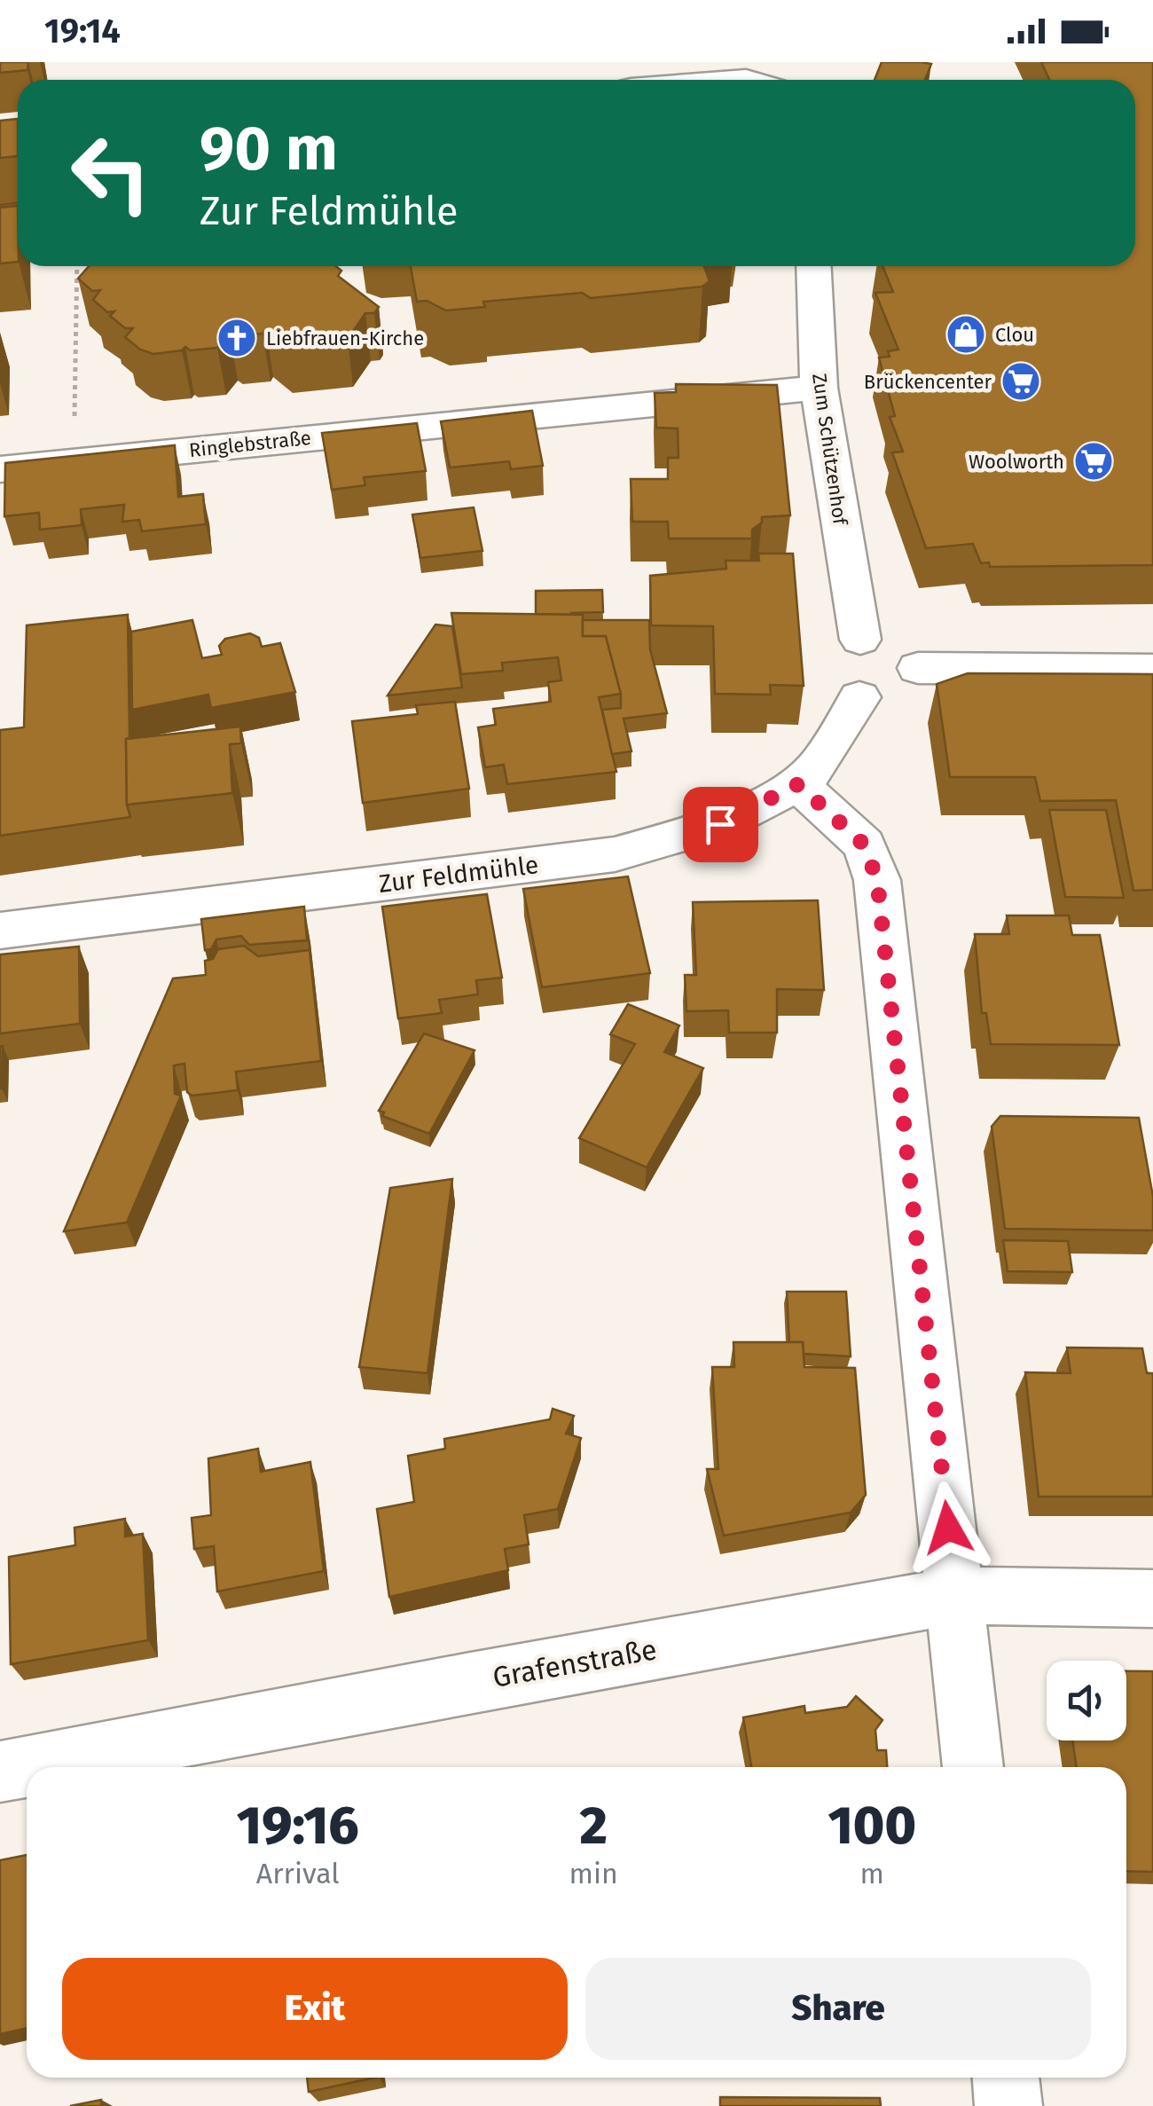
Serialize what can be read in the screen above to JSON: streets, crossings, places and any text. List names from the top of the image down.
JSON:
{
  "streets": {
    "street": [
      "Ringlebstraße",
      "Zum Schützenhof",
      "Zur Feldmühle",
      "Grafenstraße"
    ]
  },
  "crossings": [
    ["Ringlebstraße", "Zum Schützenhof"],
    ["Zum Schützenhof", "Zur Feldmühle"]
  ],
  "places": {
    "shop": ["Clou"],
    "church": ["Liebfrauen-Kirche"],
    "supermarket": ["Brückencenter", "Woolworth"]
  },
  "page": {
    "status": "19:14",
    "turn": ["90 m", "Zur Feldmühle"],
    "eta": [
      "19:16",
      "Arrival",
      "2",
      "min",
      "100",
      "m"
    ],
    "buttons": ["Exit", "Share"]
  }
}
